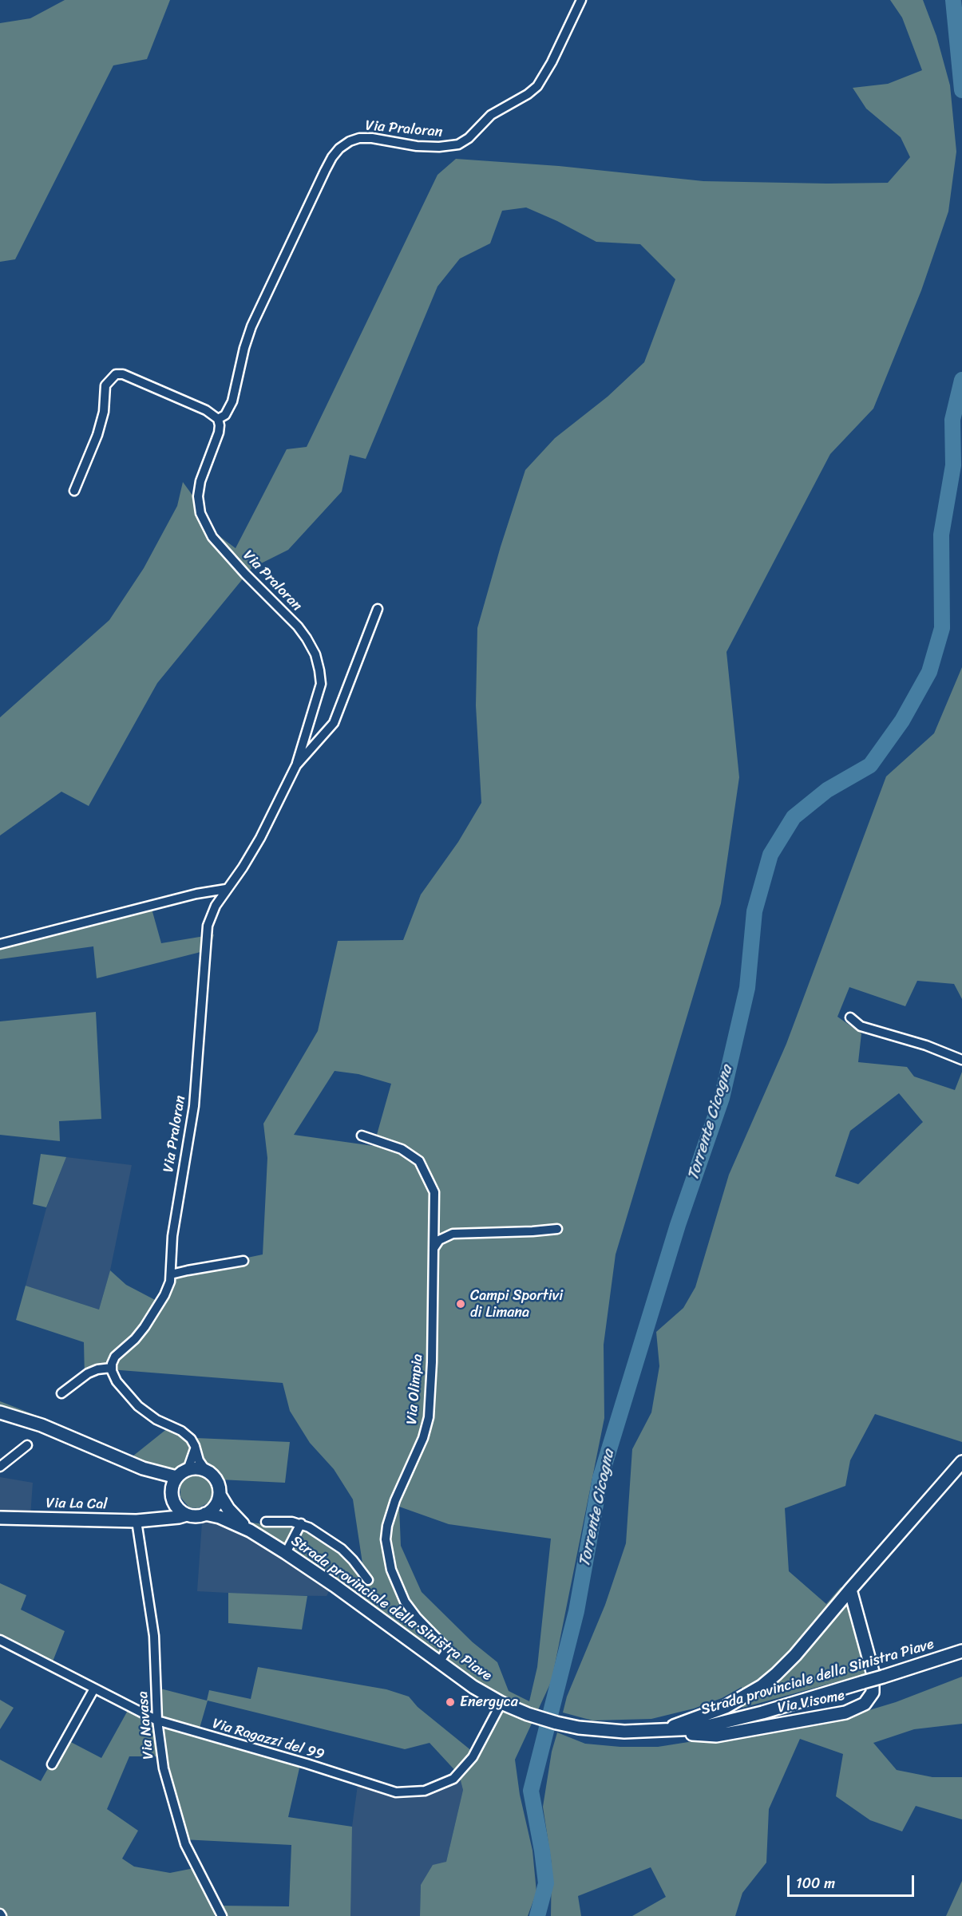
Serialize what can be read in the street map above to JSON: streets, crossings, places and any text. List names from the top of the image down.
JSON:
{
  "streets": {
    "main road": ["Via La Cal", "Strada provinciale della Sinistra Piave", "Via Visome"],
    "street": [
      "Via Praloran",
      "Via Olimpia",
      "Via Navasa",
      "Via Ragazzi del 99"
    ]
  },
  "crossings": [
    ["Via Olimpia", "Strada provinciale della Sinistra Piave"],
    ["Via La Cal", "Via Navasa"],
    ["Strada provinciale della Sinistra Piave", "Via Visome"],
    ["Strada provinciale della Sinistra Piave", "Via Ragazzi del 99"],
    ["Via Navasa", "Via Ragazzi del 99"]
  ],
  "water": ["Torrente Cicogna"],
  "places": ["Campi Sportivi di Limana", "Energyca"],
  "scale_bar": "100 m"
}
